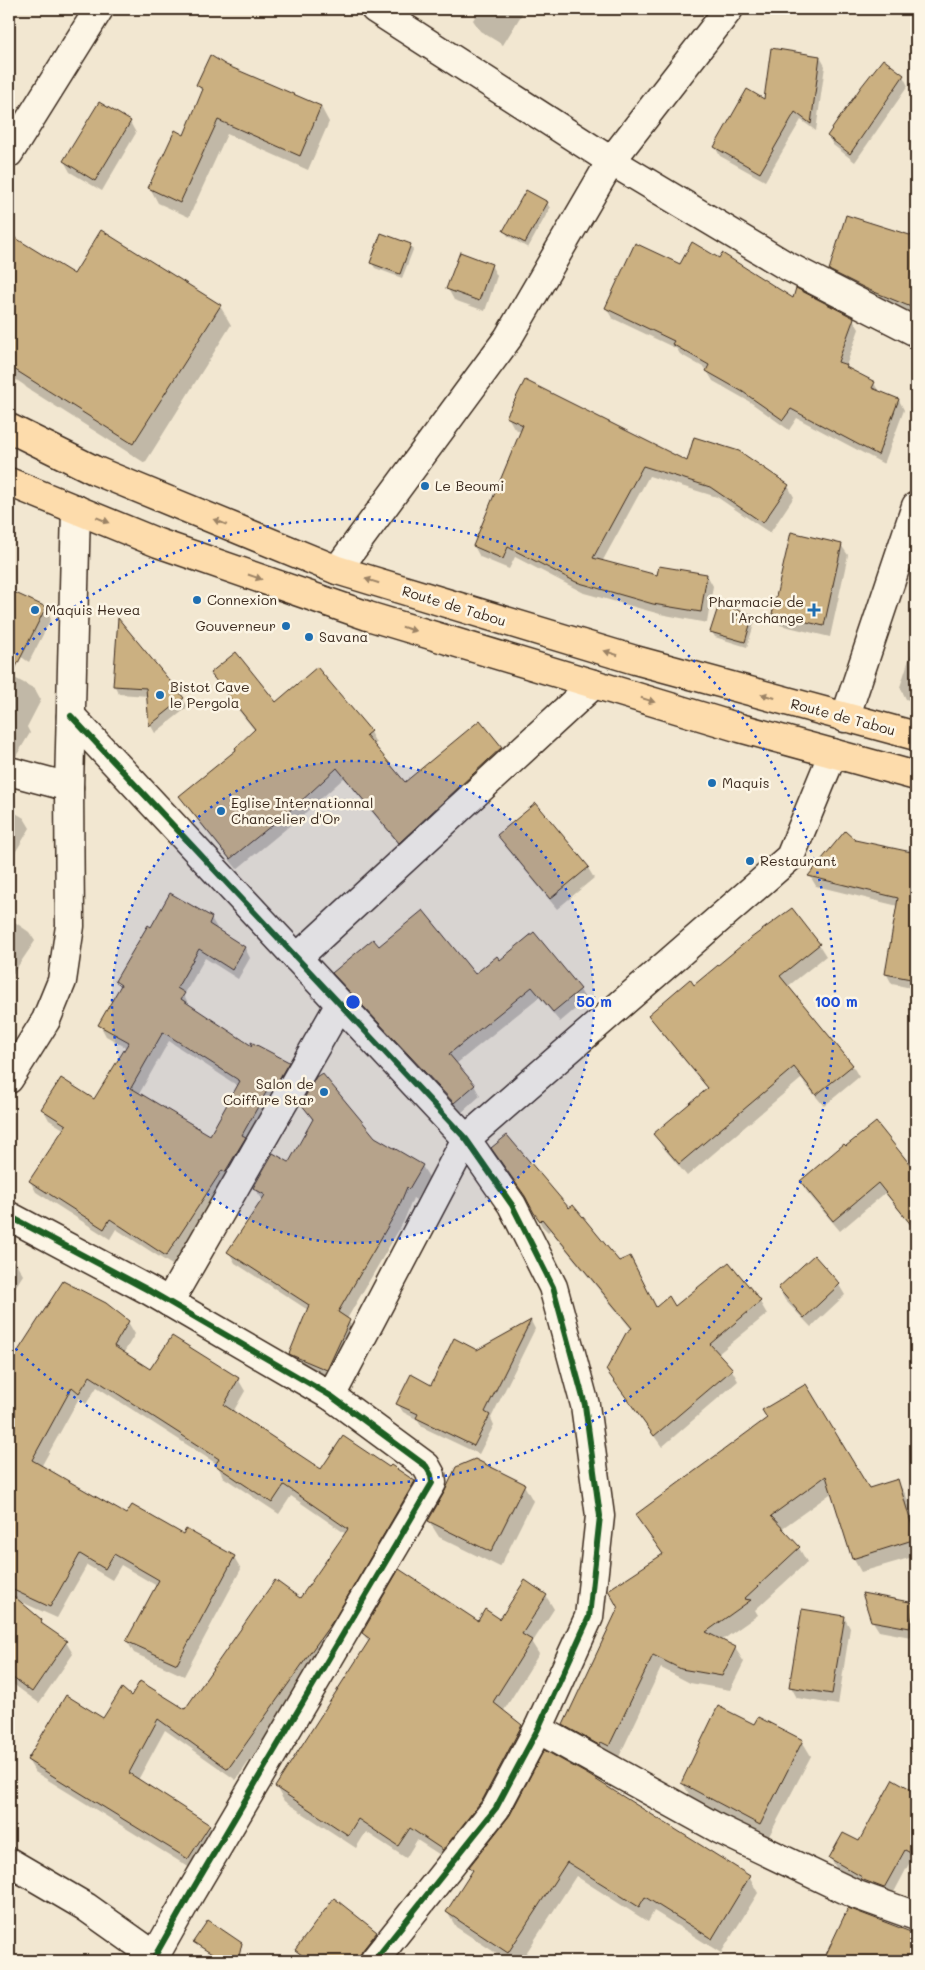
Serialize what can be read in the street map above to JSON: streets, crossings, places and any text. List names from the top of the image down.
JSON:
{
  "streets": {
    "main road": ["Route de Tabou"]
  },
  "places": {
    "other": [
      "Le Beoumi",
      "Connexion",
      "Maquis Hevea",
      "Gouverneur",
      "Savana",
      "Bistot Cave le Pergola",
      "Maquis",
      "Eglise Internationnal Chancelier d'Or",
      "Restaurant",
      "Salon de Coiffure Star"
    ],
    "health": ["Pharmacie de l'Archange"]
  },
  "rings": ["50 m", "100 m"]
}
